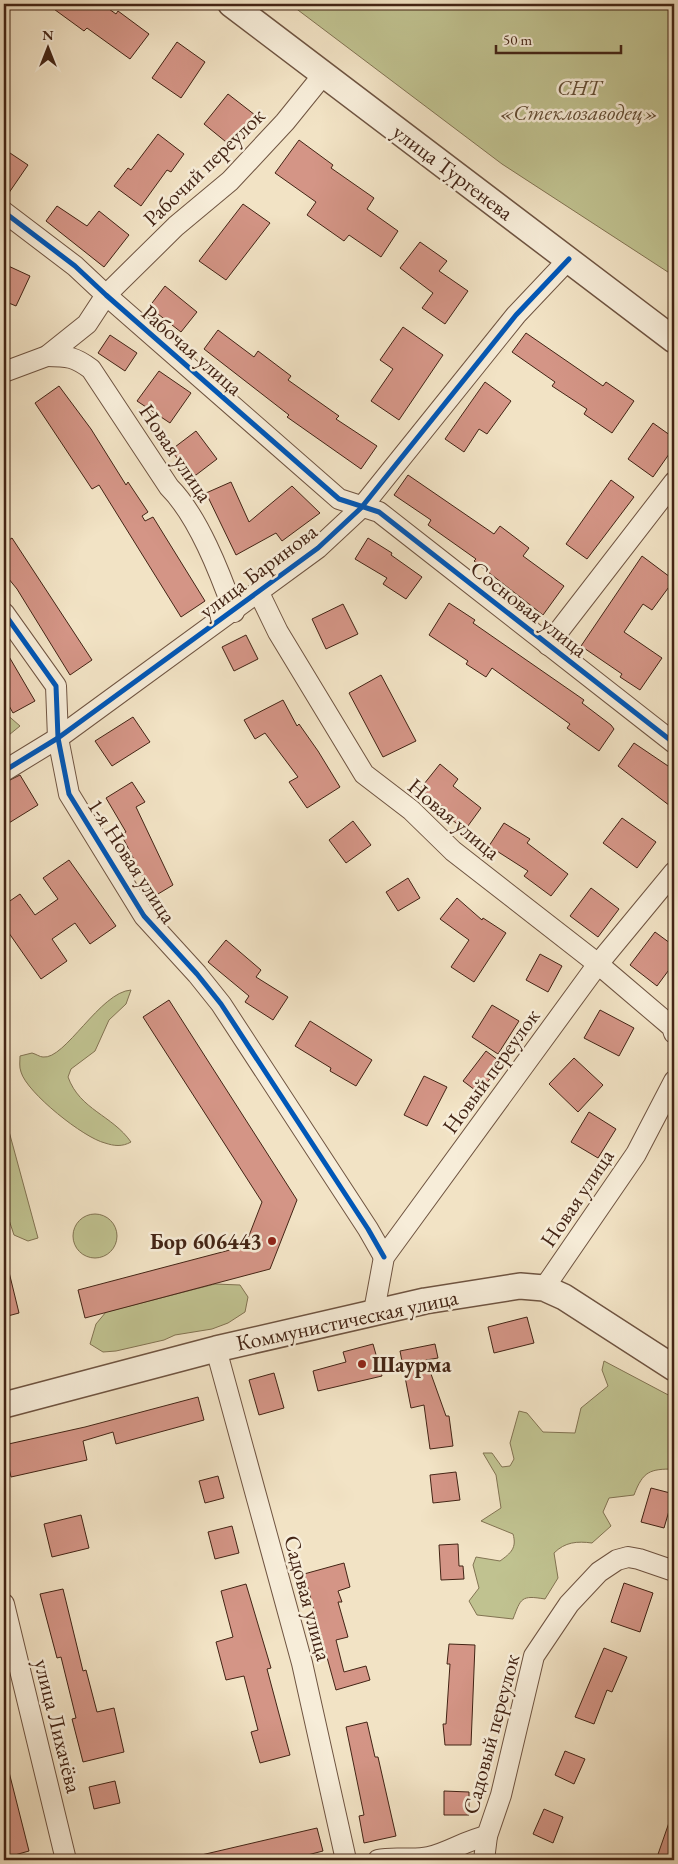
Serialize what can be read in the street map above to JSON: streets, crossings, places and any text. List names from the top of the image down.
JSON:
{
  "streets": {
    "street": [
      "Рабочий переулок",
      "улица Тургенева",
      "Рабочая улица",
      "Новая улица",
      "улица Баринова",
      "Сосновая улица",
      "1-я Новая улица",
      "Новый переулок",
      "Коммунистическая улица",
      "Садовая улица",
      "улица Лихачёва",
      "Садовый переулок"
    ]
  },
  "crossings": [
    ["Рабочий переулок", "улица Тургенева"],
    ["Рабочий переулок", "Рабочая улица"],
    ["Рабочий переулок", "Новая улица"],
    ["улица Тургенева", "улица Баринова"],
    ["Рабочая улица", "улица Баринова"],
    ["Рабочая улица", "Сосновая улица"],
    ["Новая улица", "улица Баринова"],
    ["Новая улица", "Новый переулок"],
    ["Новая улица", "Коммунистическая улица"],
    ["улица Баринова", "Сосновая улица"],
    ["улица Баринова", "1-я Новая улица"],
    ["1-я Новая улица", "Новый переулок"],
    ["Новый переулок", "Коммунистическая улица"],
    ["Коммунистическая улица", "Садовая улица"]
  ],
  "parks": ["СНТ «Стеклозаводец»"],
  "places": ["Бор 606443", "Шаурма"],
  "scale_bar": "50 m",
  "north": "top"
}
